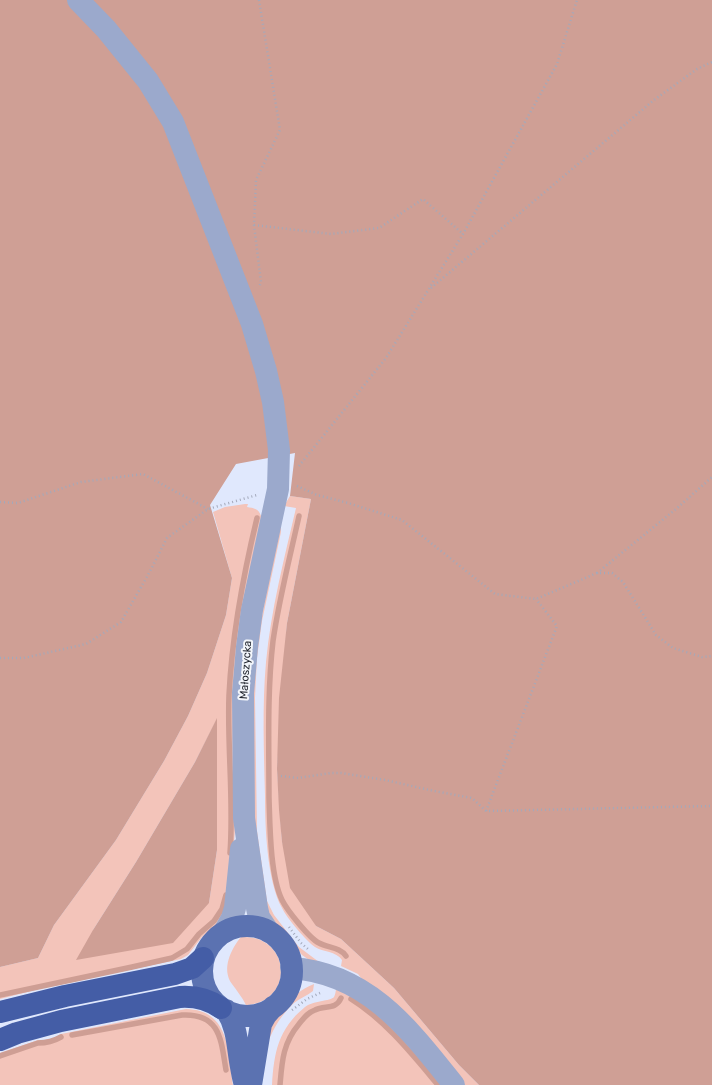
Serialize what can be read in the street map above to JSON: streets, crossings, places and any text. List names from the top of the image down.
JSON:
{
  "streets": {
    "street": ["Małoszycka"]
  }
}
